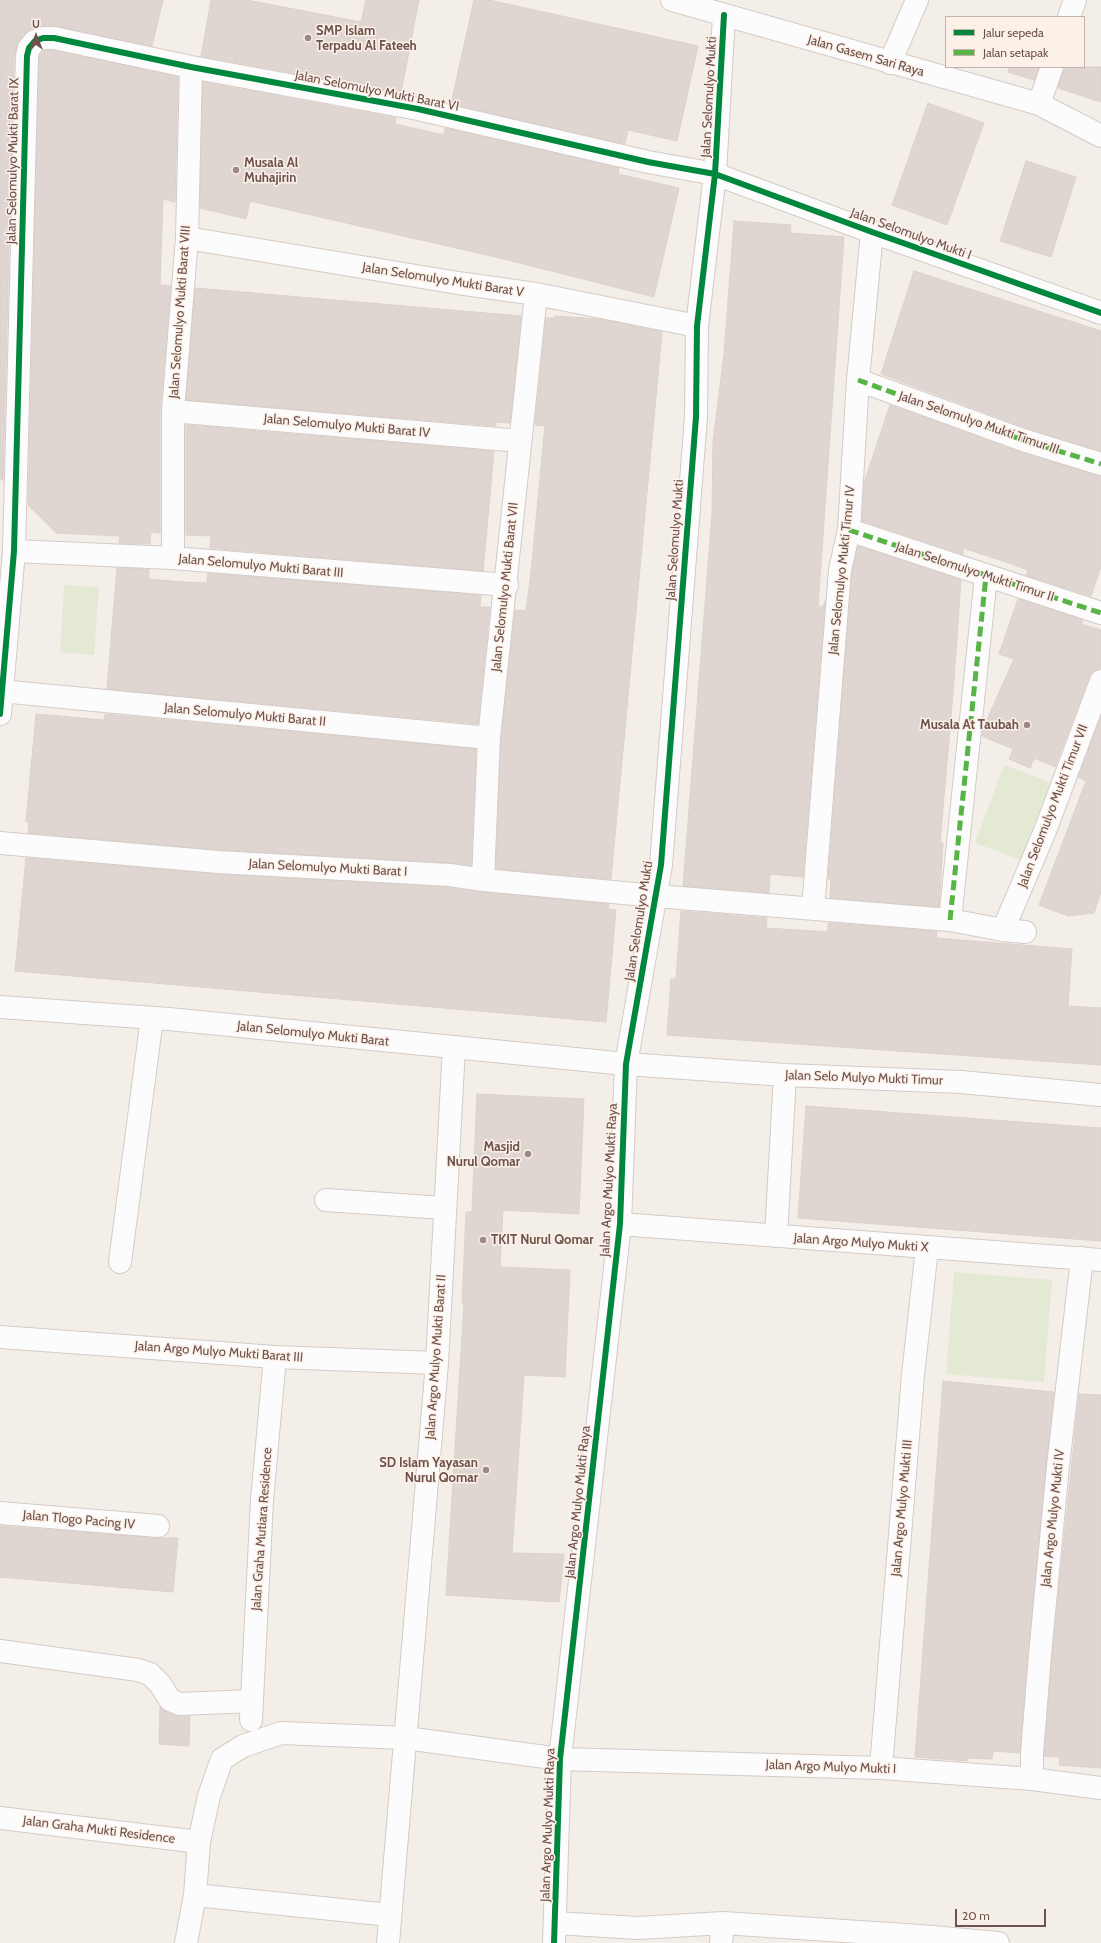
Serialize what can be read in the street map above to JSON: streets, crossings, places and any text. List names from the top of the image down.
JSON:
{
  "streets": {
    "street": [
      "Jalan Gasem Sari Raya",
      "Jalan Selomulyo Mukti Barat VI",
      "Jalan Selomulyo Mukti",
      "Jalan Selomulyo Mukti Barat IX",
      "Jalan Selomulyo Mukti I",
      "Jalan Selomulyo Mukti Barat V",
      "Jalan Selomulyo Mukti Barat VIII",
      "Jalan Selomulyo Mukti Timur III",
      "Jalan Selomulyo Mukti Barat IV",
      "Jalan Selomulyo Mukti Barat III",
      "Jalan Selomulyo Mukti Timur IV",
      "Jalan Selomulyo Mukti Timur II",
      "Jalan Selomulyo Mukti Barat VII",
      "Jalan Selomulyo Mukti Barat II",
      "Jalan Selomulyo Mukti Timur VII",
      "Jalan Selomulyo Mukti Barat I",
      "Jalan Selomulyo Mukti Barat",
      "Jalan Selo Mulyo Mukti Timur",
      "Jalan Argo Mulyo Mukti Raya",
      "Jalan Argo Mulyo Mukti X",
      "Jalan Argo Mulyo Mukti Barat III",
      "Jalan Argo Mulyo Mukti Barat II",
      "Jalan Argo Mulyo Mukti III",
      "Jalan Argo Mulyo Mukti IV",
      "Jalan Tlogo Pacing IV",
      "Jalan Graha Mutiara Residence",
      "Jalan Argo Mulyo Mukti I",
      "Jalan Graha Mukti Residence"
    ]
  },
  "crossings": [
    ["Jalan Gasem Sari Raya", "Jalan Selomulyo Mukti"],
    ["Jalan Selomulyo Mukti Barat VI", "Jalan Selomulyo Mukti"],
    ["Jalan Selomulyo Mukti Barat VI", "Jalan Selomulyo Mukti Barat IX"],
    ["Jalan Selomulyo Mukti Barat VI", "Jalan Selomulyo Mukti I"],
    ["Jalan Selomulyo Mukti Barat VI", "Jalan Selomulyo Mukti Barat VIII"],
    ["Jalan Selomulyo Mukti", "Jalan Selomulyo Mukti I"],
    ["Jalan Selomulyo Mukti", "Jalan Selomulyo Mukti Barat V"],
    ["Jalan Selomulyo Mukti", "Jalan Selomulyo Mukti Barat I"],
    ["Jalan Selomulyo Mukti", "Jalan Selomulyo Mukti Barat"],
    ["Jalan Selomulyo Mukti", "Jalan Selo Mulyo Mukti Timur"],
    ["Jalan Selomulyo Mukti", "Jalan Argo Mulyo Mukti Raya"],
    ["Jalan Selomulyo Mukti Barat IX", "Jalan Selomulyo Mukti Barat III"],
    ["Jalan Selomulyo Mukti Barat IX", "Jalan Selomulyo Mukti Barat II"],
    ["Jalan Selomulyo Mukti I", "Jalan Selomulyo Mukti Timur IV"],
    ["Jalan Selomulyo Mukti Barat V", "Jalan Selomulyo Mukti Barat VIII"],
    ["Jalan Selomulyo Mukti Barat V", "Jalan Selomulyo Mukti Barat VII"],
    ["Jalan Selomulyo Mukti Barat VIII", "Jalan Selomulyo Mukti Barat IV"],
    ["Jalan Selomulyo Mukti Barat VIII", "Jalan Selomulyo Mukti Barat III"],
    ["Jalan Selomulyo Mukti Timur III", "Jalan Selomulyo Mukti Timur IV"],
    ["Jalan Selomulyo Mukti Barat IV", "Jalan Selomulyo Mukti Barat VII"],
    ["Jalan Selomulyo Mukti Barat III", "Jalan Selomulyo Mukti Barat VII"],
    ["Jalan Selomulyo Mukti Timur IV", "Jalan Selomulyo Mukti Timur II"],
    ["Jalan Selomulyo Mukti Timur IV", "Jalan Selomulyo Mukti Barat I"],
    ["Jalan Selomulyo Mukti Barat VII", "Jalan Selomulyo Mukti Barat II"],
    ["Jalan Selomulyo Mukti Barat VII", "Jalan Selomulyo Mukti Barat I"],
    ["Jalan Selomulyo Mukti Timur VII", "Jalan Selomulyo Mukti Barat I"],
    ["Jalan Selomulyo Mukti Barat", "Jalan Selo Mulyo Mukti Timur"],
    ["Jalan Selomulyo Mukti Barat", "Jalan Argo Mulyo Mukti Raya"],
    ["Jalan Selomulyo Mukti Barat", "Jalan Argo Mulyo Mukti Barat II"],
    ["Jalan Selo Mulyo Mukti Timur", "Jalan Argo Mulyo Mukti Raya"],
    ["Jalan Argo Mulyo Mukti Raya", "Jalan Argo Mulyo Mukti X"],
    ["Jalan Argo Mulyo Mukti Raya", "Jalan Argo Mulyo Mukti I"],
    ["Jalan Argo Mulyo Mukti X", "Jalan Argo Mulyo Mukti III"],
    ["Jalan Argo Mulyo Mukti X", "Jalan Argo Mulyo Mukti IV"],
    ["Jalan Argo Mulyo Mukti Barat III", "Jalan Argo Mulyo Mukti Barat II"],
    ["Jalan Argo Mulyo Mukti Barat III", "Jalan Graha Mutiara Residence"],
    ["Jalan Argo Mulyo Mukti III", "Jalan Argo Mulyo Mukti I"],
    ["Jalan Argo Mulyo Mukti IV", "Jalan Argo Mulyo Mukti I"]
  ],
  "places": [
    "SMP Islam Terpadu Al Fateeh",
    "Musala Al Muhajirin",
    "Musala At Taubah",
    "Masjid Nurul Qomar",
    "TKIT Nurul Qomar",
    "SD Islam Yayasan Nurul Qomar"
  ],
  "legend": ["Jalur sepeda", "Jalan setapak"],
  "scale_bar": "20 m",
  "north": "top"
}
